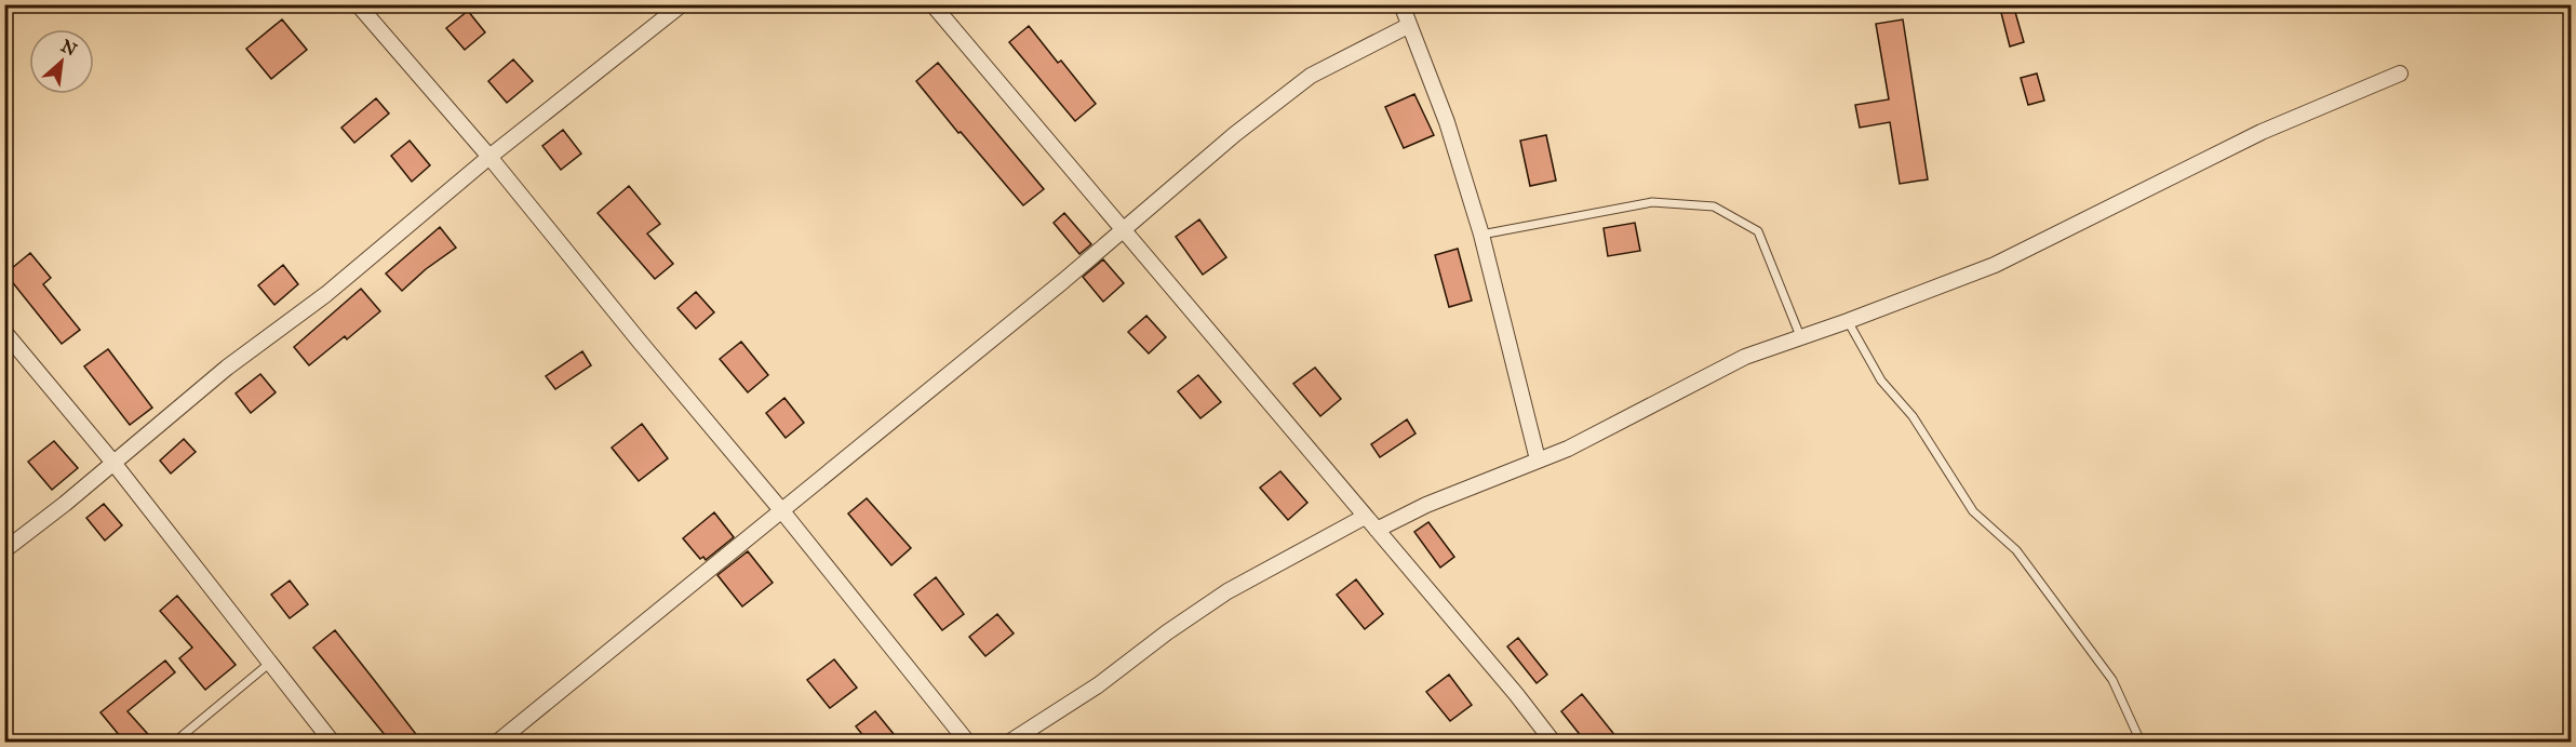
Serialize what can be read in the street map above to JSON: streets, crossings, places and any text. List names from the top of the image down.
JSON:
{
  "north": "top right"
}
